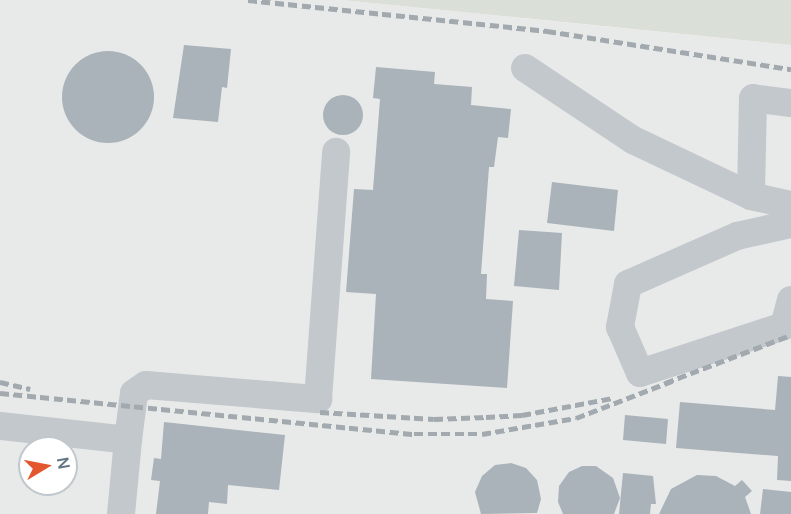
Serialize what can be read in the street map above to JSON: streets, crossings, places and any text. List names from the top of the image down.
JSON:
{
  "north": "right"
}
